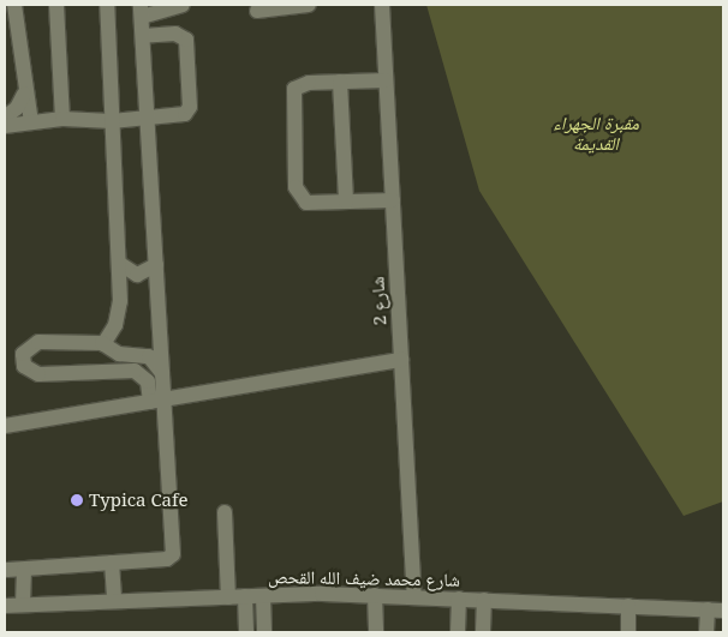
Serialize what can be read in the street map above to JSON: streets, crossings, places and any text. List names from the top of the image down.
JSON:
{
  "streets": {
    "street": ["شارع 2", "شارع محمد ضيف الله القحص"]
  },
  "crossings": [
    ["شارع 2", "شارع محمد ضيف الله القحص"]
  ],
  "parks": ["مقبرة الجهراء القديمة"],
  "places": ["Typica Cafe"]
}
